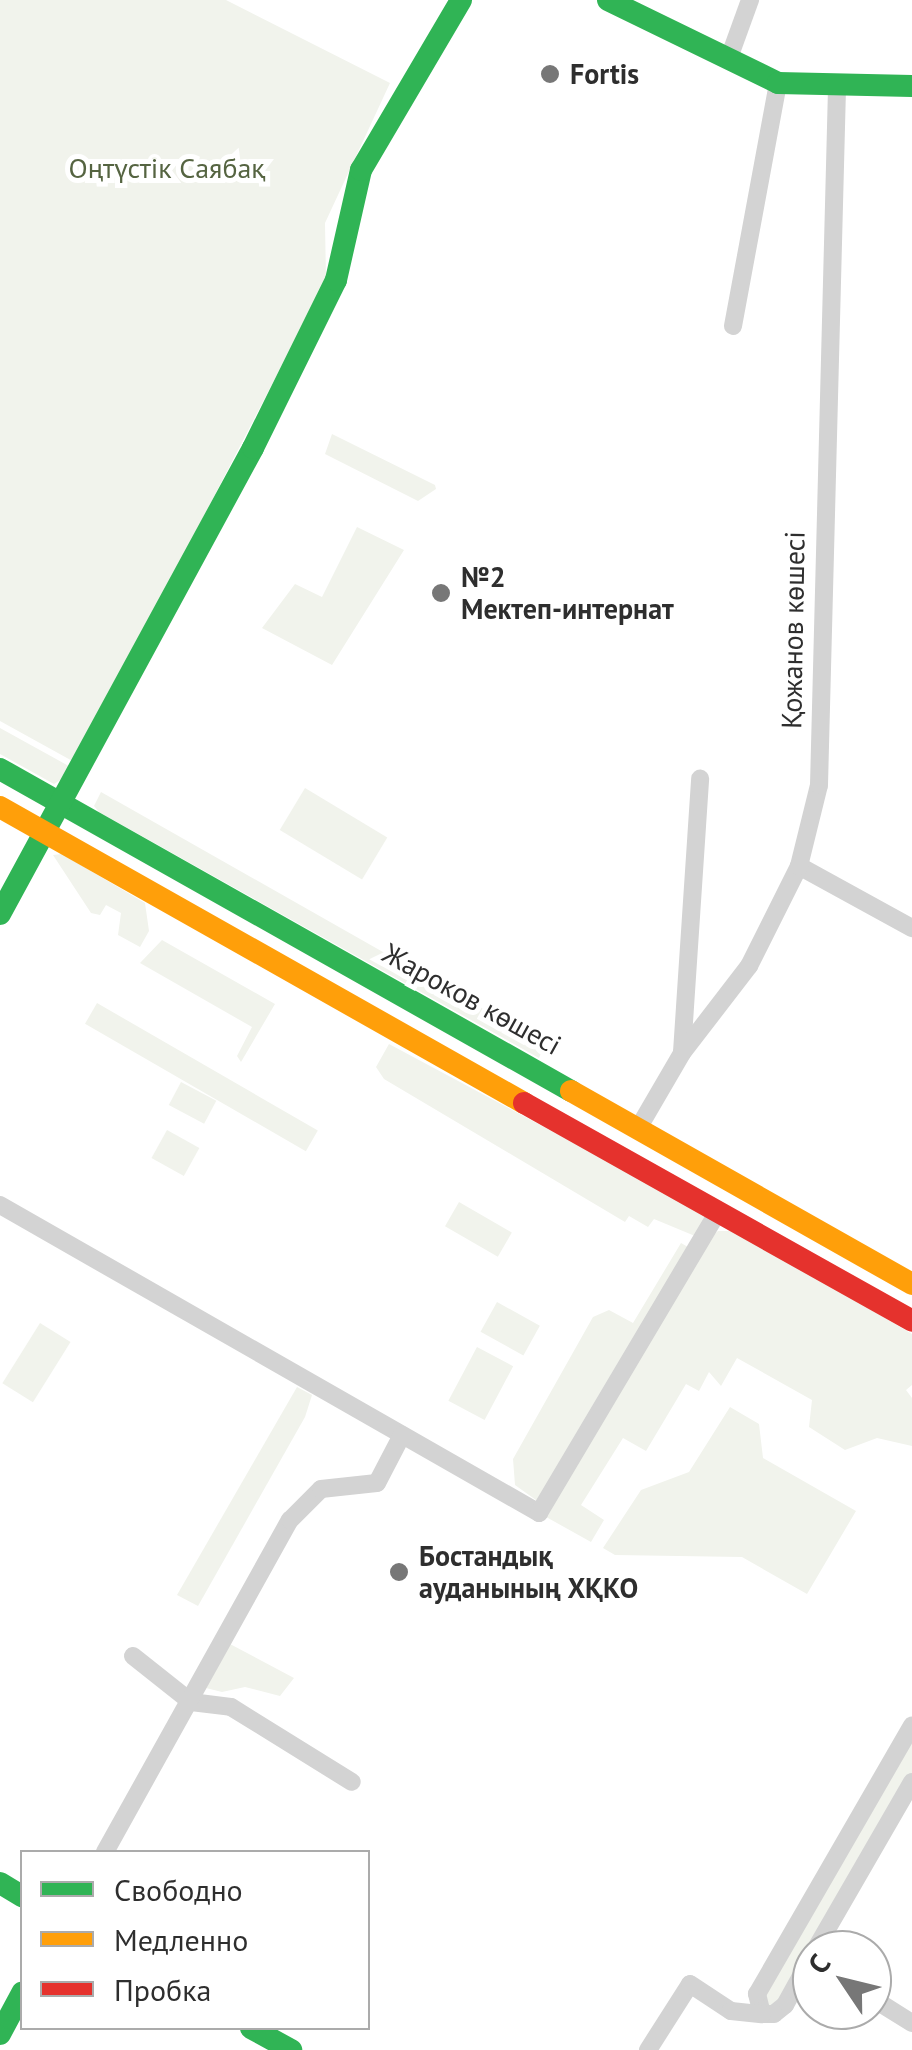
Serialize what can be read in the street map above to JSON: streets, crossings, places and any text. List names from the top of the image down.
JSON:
{
  "streets": {
    "main road": ["Жароков көшесі"],
    "street": ["Қожанов көшесі"]
  },
  "crossings": [
    ["Қожанов көшесі", "Жароков көшесі"]
  ],
  "parks": ["Оңтүстік Саябақ"],
  "places": ["Fortis", "№2 Мектеп-интернат", "Бостандық ауданының ХҚКО"],
  "legend": ["Свободно", "Медленно", "Пробка"],
  "north": "top left"
}
